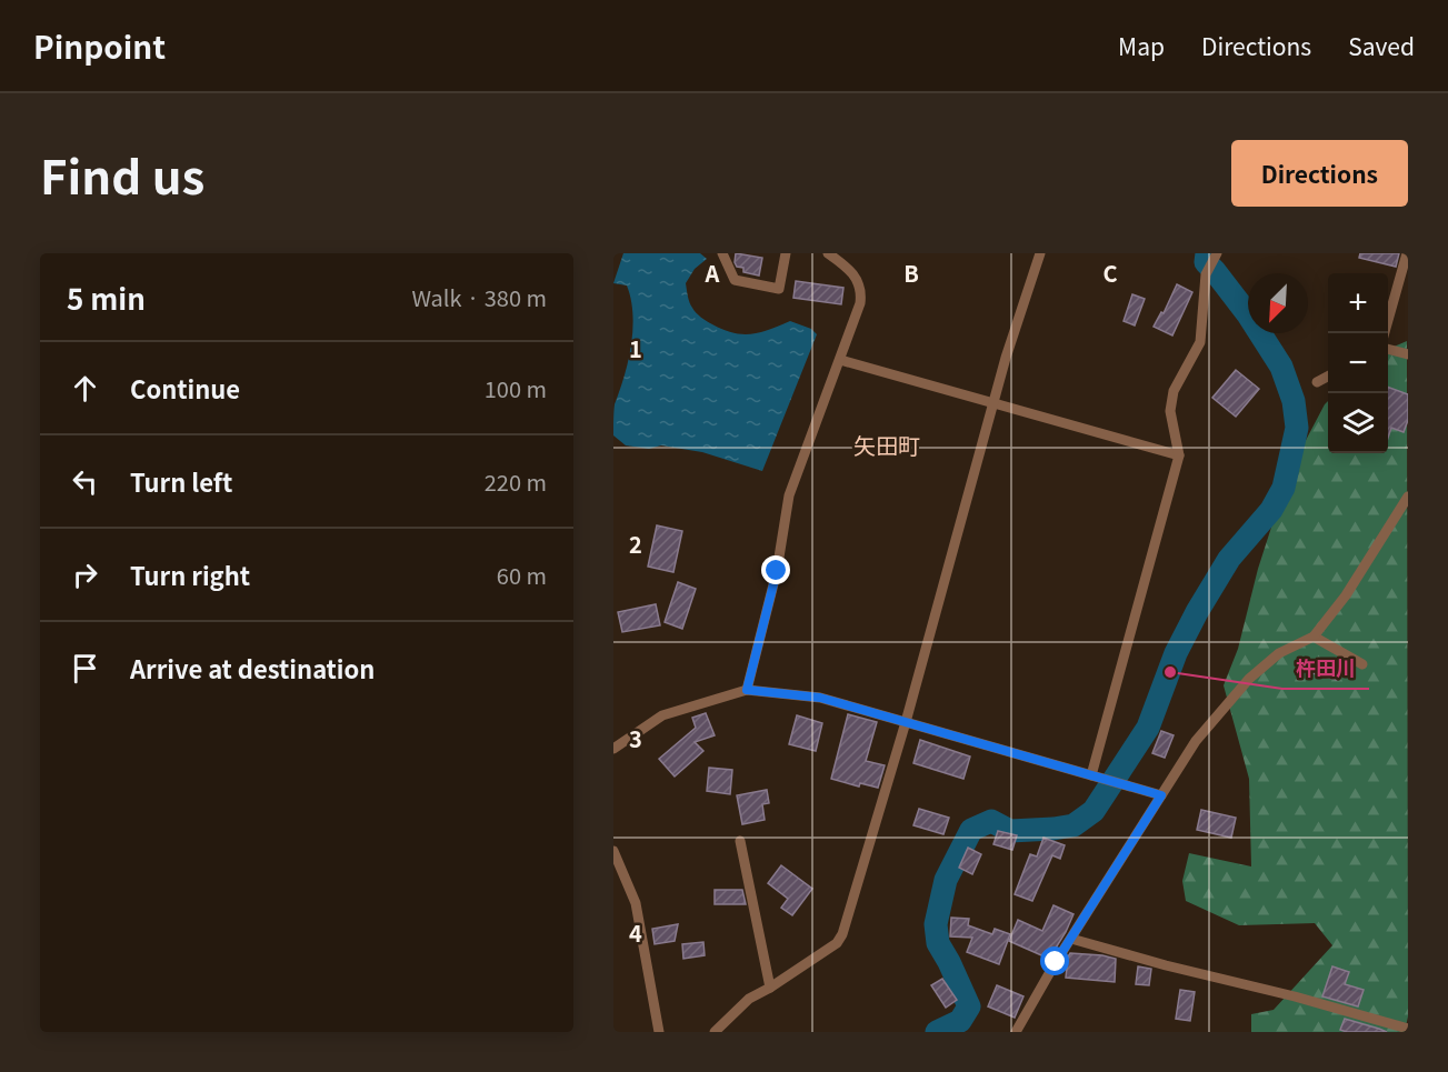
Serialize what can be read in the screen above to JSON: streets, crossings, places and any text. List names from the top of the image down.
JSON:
{
  "districts": ["矢田町"],
  "places": ["杵田川"],
  "north": "bottom left",
  "page": {
    "header": "Pinpoint",
    "nav": ["Map", "Directions", "Saved"],
    "title": "Find us",
    "buttons": "Directions",
    "heading": ["5 min", "Walk · 380 m"],
    "map_buttons": ["+", "−"],
    "list": [
      ["Continue", "100 m"],
      ["Turn left", "220 m"],
      ["Turn right", "60 m"],
      "Arrive at destination"
    ]
  },
  "grid": {
    "columns": ["A", "B", "C"],
    "rows": [
      "1",
      "2",
      "3",
      "4"
    ]
  }
}
